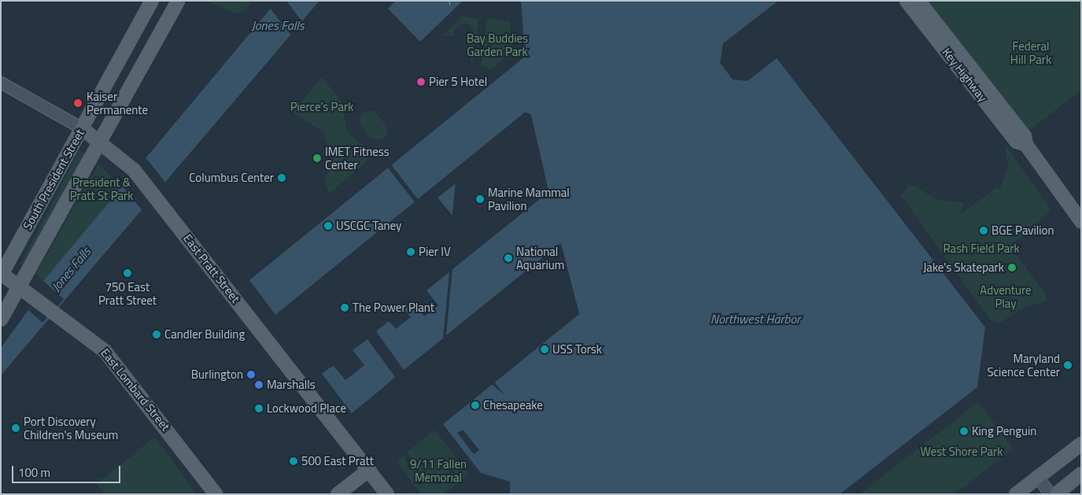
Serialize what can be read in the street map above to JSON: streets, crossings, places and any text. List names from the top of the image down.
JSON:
{
  "streets": {
    "main road": [
      "Key Highway",
      "South President Street",
      "East Pratt Street",
      "East Lombard Street"
    ]
  },
  "crossings": [
    ["South President Street", "East Pratt Street"],
    ["South President Street", "East Lombard Street"]
  ],
  "water": ["Jones Falls", "Northwest Harbor"],
  "parks": [
    "Bay Buddies Garden Park",
    "Federal Hill Park",
    "Pierce’s Park",
    "President & Pratt St Park",
    "Rash Field Park",
    "Adventure Play",
    "West Shore Park",
    "9/11 Fallen Memorial"
  ],
  "places": [
    "Pier 5 Hotel",
    "Kaiser Permanente",
    "IMET Fitness Center",
    "Columbus Center",
    "Marine Mammal Pavilion",
    "USCGC Taney",
    "BGE Pavilion",
    "Pier IV",
    "National Aquarium",
    "Jake's Skatepark",
    "750 East Pratt Street",
    "The Power Plant",
    "Candler Building",
    "USS Torsk",
    "Maryland Science Center",
    "Burlington",
    "Marshalls",
    "Chesapeake",
    "Lockwood Place",
    "Port Discovery Children's Museum",
    "King Penguin",
    "500 East Pratt"
  ],
  "scale_bar": "100 m"
}
